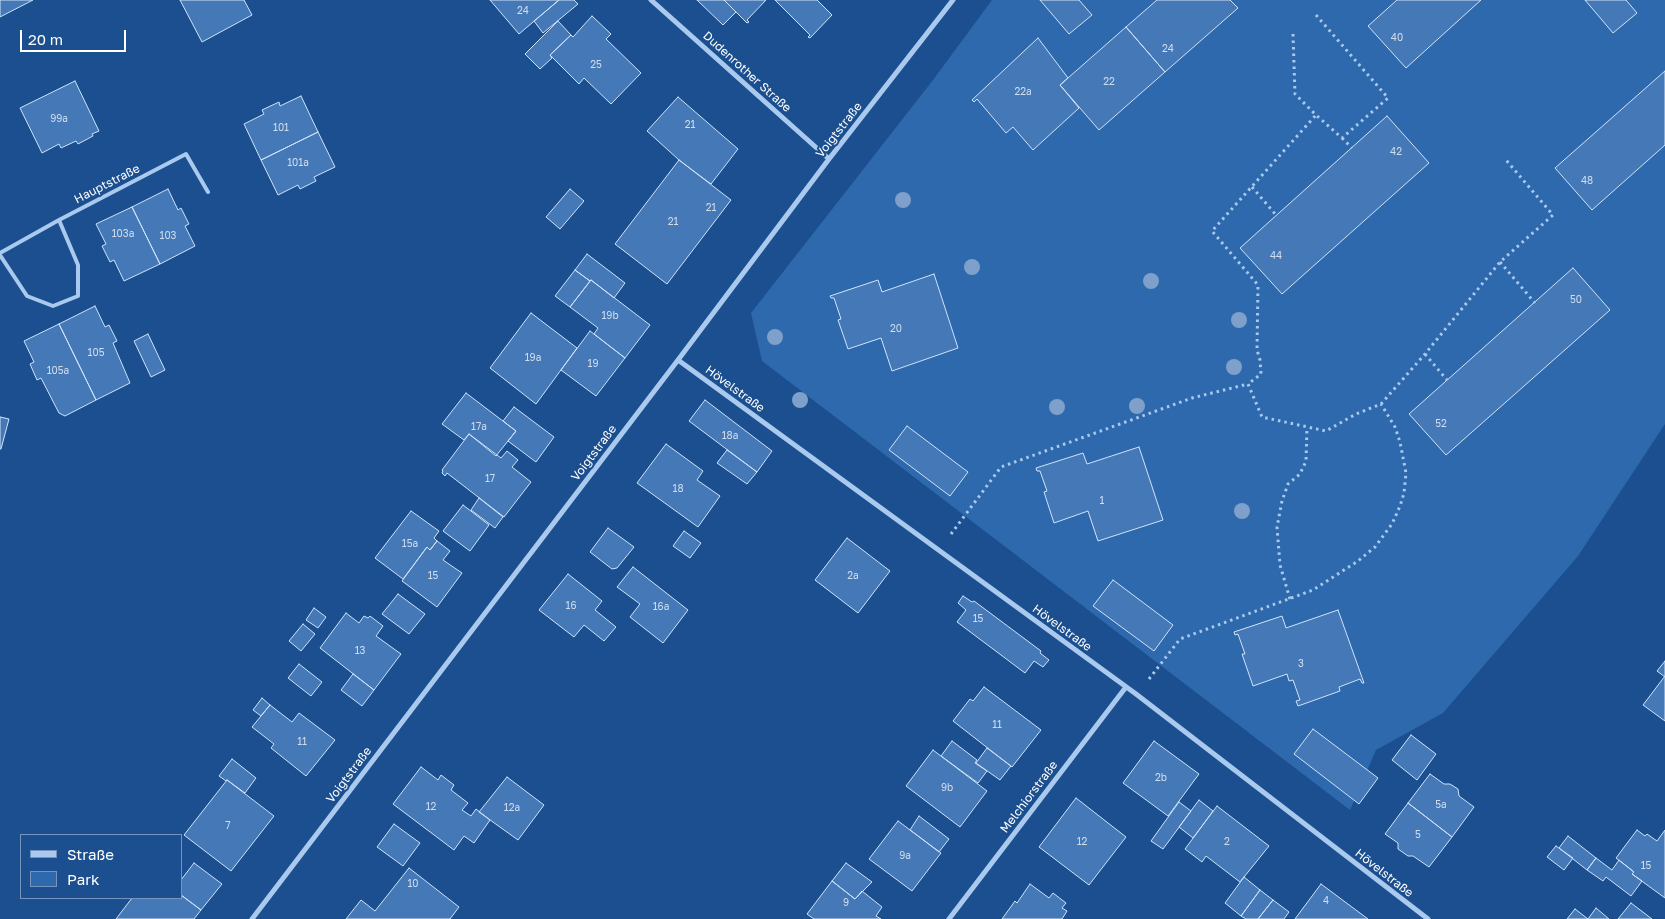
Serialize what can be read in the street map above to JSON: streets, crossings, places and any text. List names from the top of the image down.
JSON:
{
  "streets": {
    "street": [
      "Dudenrother Straße",
      "Voigtstraße",
      "Hövelstraße",
      "Melchiorstraße"
    ],
    "lane": ["Hauptstraße"]
  },
  "crossings": [
    ["Dudenrother Straße", "Voigtstraße"],
    ["Voigtstraße", "Hövelstraße"],
    ["Hövelstraße", "Melchiorstraße"]
  ],
  "house_numbers": [
    "24",
    "40",
    "24",
    "25",
    "22",
    "22a",
    "99a",
    "21",
    "101",
    "42",
    "101a",
    "48",
    "21",
    "21",
    "103a",
    "103",
    "44",
    "50",
    "19b",
    "20",
    "105",
    "19a",
    "19",
    "105a",
    "52",
    "17a",
    "18a",
    "17",
    "18",
    "1",
    "15a",
    "15",
    "2a",
    "16",
    "16a",
    "15",
    "13",
    "3",
    "11",
    "11",
    "2b",
    "9b",
    "5a",
    "12",
    "12a",
    "7",
    "5",
    "12",
    "2",
    "9a",
    "15",
    "10",
    "4",
    "9"
  ],
  "legend": ["Straße", "Park"],
  "scale_bar": "20 m"
}
